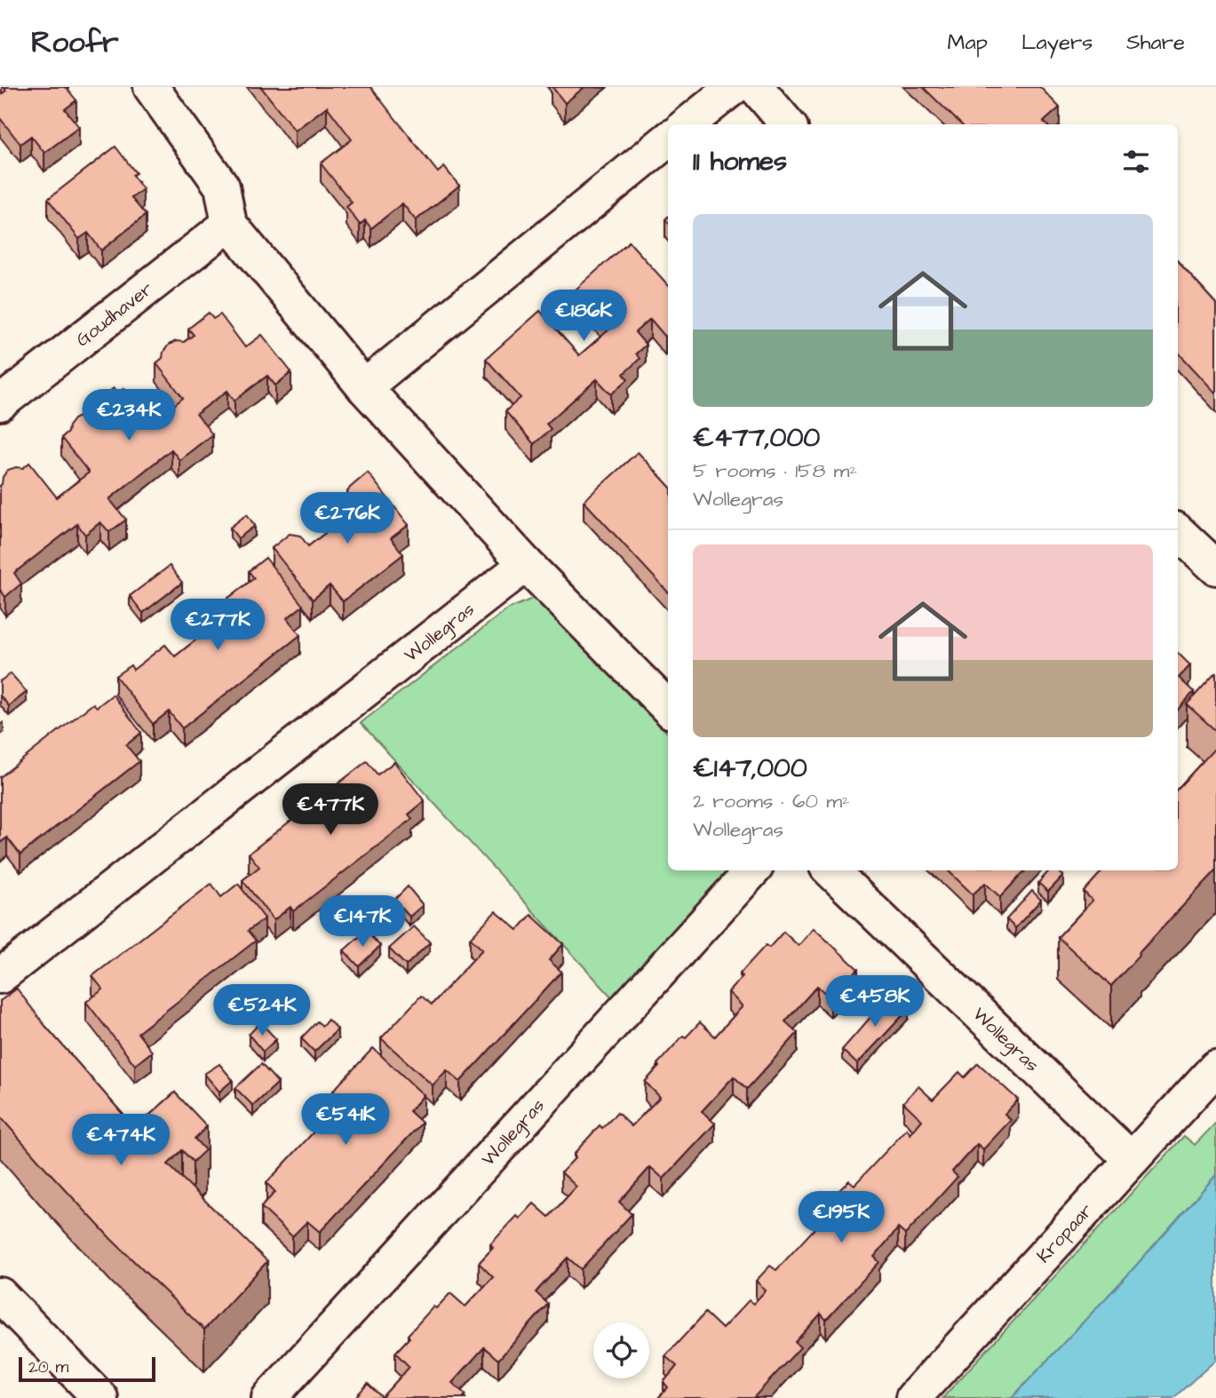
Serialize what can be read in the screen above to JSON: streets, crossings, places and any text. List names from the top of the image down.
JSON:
{
  "streets": {
    "street": ["Goudhaver", "Wollegras", "Kropaar"]
  },
  "crossings": [
    ["Wollegras", "Kropaar"]
  ],
  "scale_bar": "20 m",
  "page": {
    "header": "Roofr",
    "nav": ["Map", "Layers", "Share"],
    "heading": "11 homes",
    "list": [
      {
        "name": "€477,000",
        "note": "5 rooms · 158 m² · Wollegras"
      },
      {
        "name": "€147,000",
        "note": "2 rooms · 60 m² · Wollegras"
      }
    ],
    "price": [
      "€186K",
      "€234K",
      "€276K",
      "€277K",
      "€477K",
      "€147K",
      "€458K",
      "€524K",
      "€541K",
      "€474K",
      "€195K"
    ],
    "scale": "20 m"
  }
}
